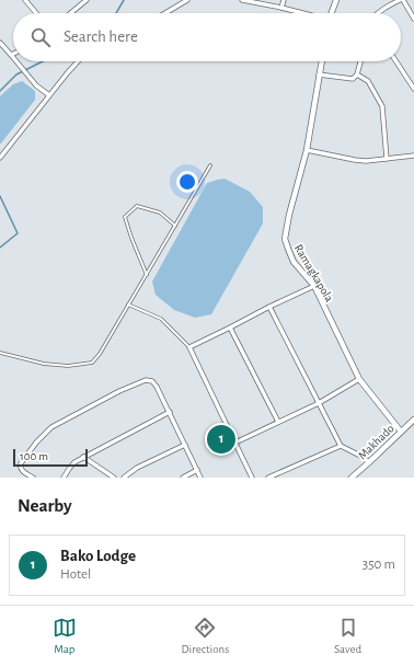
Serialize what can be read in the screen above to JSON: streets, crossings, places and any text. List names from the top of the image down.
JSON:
{
  "streets": {
    "street": ["Ramagkapola", "Makhado"]
  },
  "crossings": [
    ["Ramagkapola", "Makhado"]
  ],
  "scale_bar": "100 m",
  "page": {
    "search": "Search here",
    "pins": "1",
    "scale": "100 m",
    "heading": "Nearby",
    "list": [
      {
        "mark": "1",
        "name": "Bako Lodge",
        "note": "Hotel",
        "value": "350 m"
      }
    ],
    "nav": ["Map", "Directions", "Saved"]
  }
}
